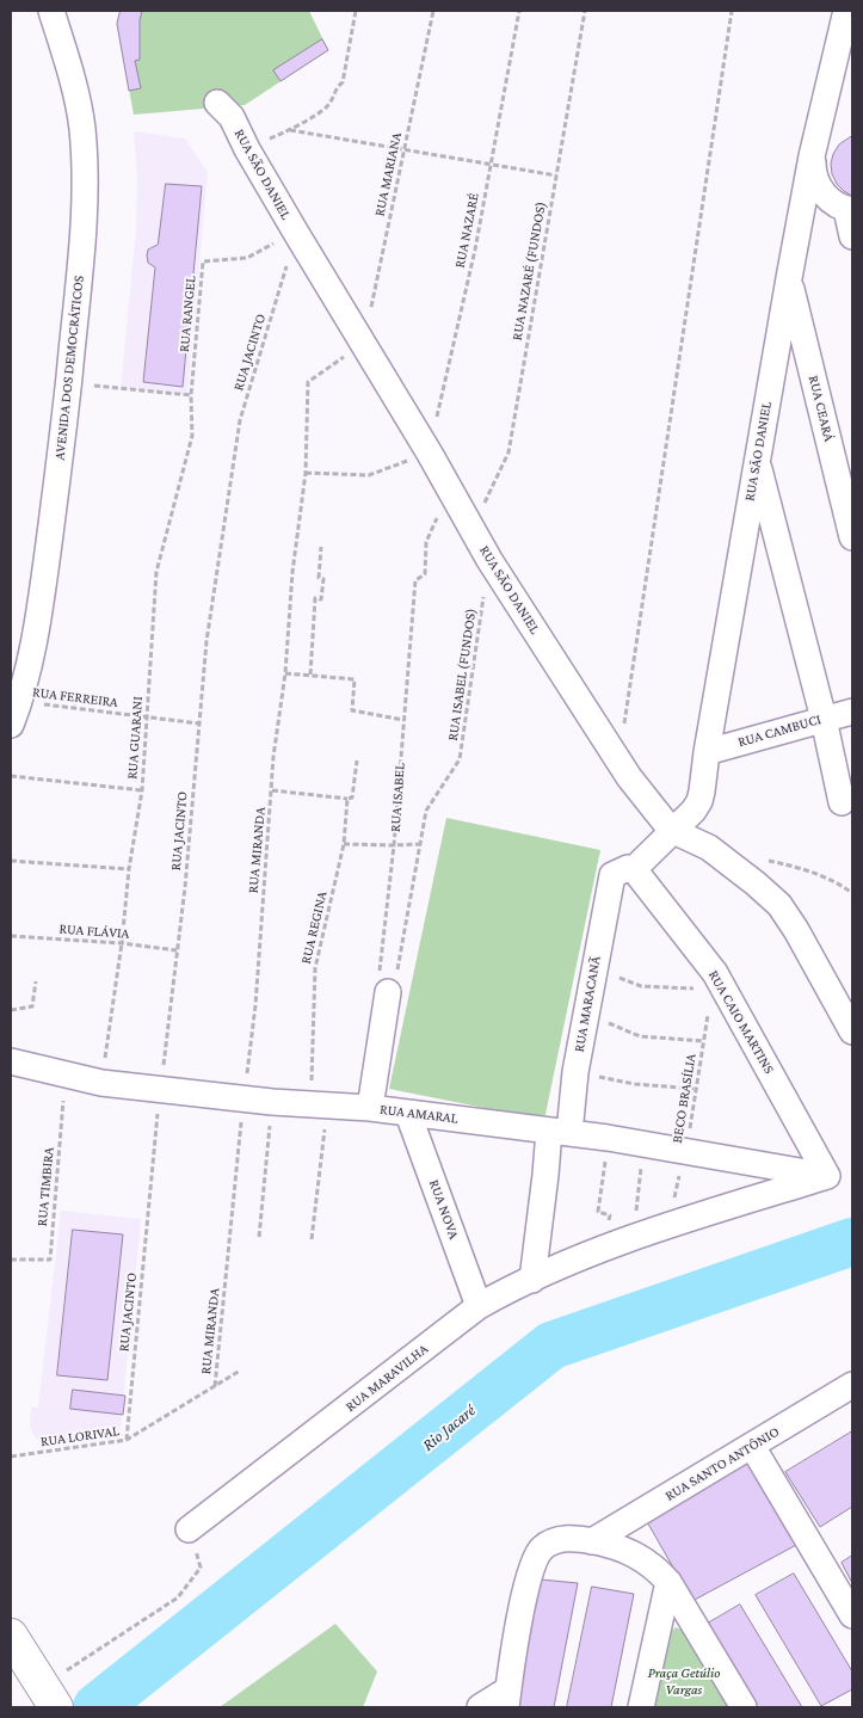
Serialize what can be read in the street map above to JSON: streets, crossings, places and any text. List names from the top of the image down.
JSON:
{
  "streets": {
    "street": [
      "RUA SÃO DANIEL",
      "AVENIDA DOS DEMOCRÁTICOS",
      "RUA CEARÁ",
      "RUA SĀO DANIEL",
      "RUA CAMBUCI",
      "RUA MARACANÃ",
      "RUA CAIO MARTINS",
      "RUA AMARAL",
      "RUA NOVA",
      "RUA MARAVILHA",
      "RUA SANTO ANTÔNIO"
    ],
    "path": [
      "RUA MARIANA",
      "RUA NAZARÉ",
      "RUA NAZARÉ (FUNDOS)",
      "RUA RANGEL",
      "RUA JACINTO",
      "RUA ISABEL (FUNDOS)",
      "RUA FERREIRA",
      "RUA GUARANI",
      "RUA ISABEL",
      "RUA MIRANDA",
      "RUA REGINA",
      "RUA FLÁVIA",
      "BECO BRASÍLIA",
      "RUA TIMBIRA",
      "RUA LORIVAL"
    ]
  },
  "crossings": [
    ["RUA SÃO DANIEL", "RUA MARIANA"],
    ["RUA SÃO DANIEL", "RUA NAZARÉ"],
    ["RUA SÃO DANIEL", "RUA NAZARÉ (FUNDOS)"],
    ["RUA SÃO DANIEL", "RUA RANGEL"],
    ["RUA SÃO DANIEL", "RUA JACINTO"],
    ["RUA SÃO DANIEL", "RUA SĀO DANIEL"],
    ["RUA SÃO DANIEL", "RUA ISABEL (FUNDOS)"],
    ["RUA SÃO DANIEL", "RUA ISABEL"],
    ["RUA SÃO DANIEL", "RUA MIRANDA"],
    ["RUA MARIANA", "RUA MIRANDA"],
    ["RUA RANGEL", "RUA JACINTO"],
    ["RUA RANGEL", "RUA GUARANI"],
    ["RUA JACINTO", "RUA FERREIRA"],
    ["RUA JACINTO", "RUA FLÁVIA"],
    ["RUA JACINTO", "RUA AMARAL"],
    ["RUA JACINTO", "RUA LORIVAL"],
    ["AVENIDA DOS DEMOCRÁTICOS", "RUA FERREIRA"],
    ["RUA CEARÁ", "RUA SĀO DANIEL"],
    ["RUA SĀO DANIEL", "RUA CAMBUCI"],
    ["RUA SĀO DANIEL", "RUA MARACANÃ"],
    ["RUA SĀO DANIEL", "RUA CAIO MARTINS"],
    ["RUA ISABEL (FUNDOS)", "RUA ISABEL"],
    ["RUA FERREIRA", "RUA GUARANI"],
    ["RUA GUARANI", "RUA FLÁVIA"],
    ["RUA GUARANI", "RUA AMARAL"],
    ["RUA MIRANDA", "RUA AMARAL"],
    ["RUA MIRANDA", "RUA LORIVAL"],
    ["RUA REGINA", "RUA AMARAL"],
    ["RUA MARACANÃ", "RUA CAIO MARTINS"],
    ["RUA MARACANÃ", "RUA AMARAL"],
    ["RUA MARACANÃ", "RUA MARAVILHA"],
    ["RUA CAIO MARTINS", "BECO BRASÍLIA"],
    ["RUA CAIO MARTINS", "RUA AMARAL"],
    ["RUA CAIO MARTINS", "RUA MARAVILHA"],
    ["BECO BRASÍLIA", "RUA AMARAL"],
    ["BECO BRASÍLIA", "RUA MARAVILHA"],
    ["RUA AMARAL", "RUA TIMBIRA"],
    ["RUA AMARAL", "RUA NOVA"],
    ["RUA AMARAL", "RUA MARAVILHA"],
    ["RUA NOVA", "RUA MARAVILHA"]
  ],
  "water": ["Rio Jacaré"],
  "parks": ["Praça Getúlio Vargas"]
}
